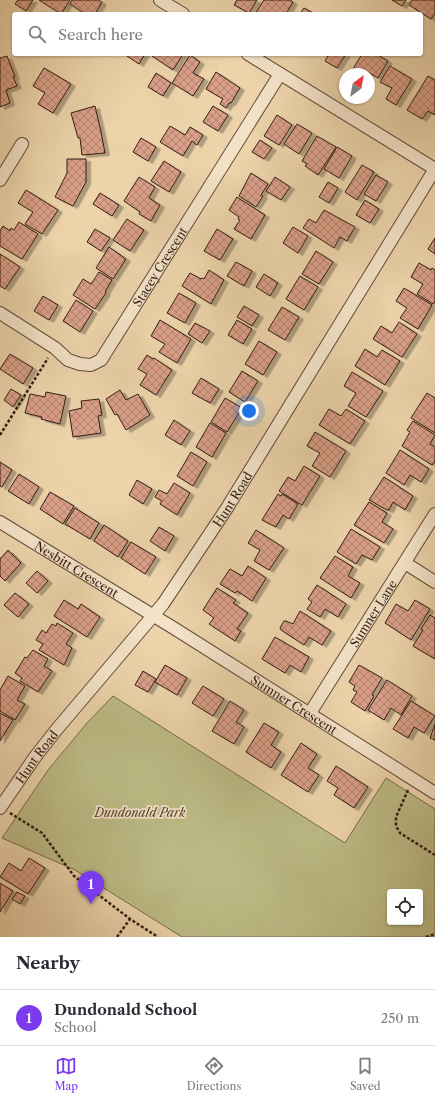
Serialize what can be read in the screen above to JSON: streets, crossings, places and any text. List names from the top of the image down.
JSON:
{
  "streets": {
    "street": [
      "Stacey Crescent",
      "Hunt Road",
      "Nesbitt Crescent",
      "Sumner Lane",
      "Sumner Crescent"
    ]
  },
  "crossings": [
    ["Hunt Road", "Nesbitt Crescent"],
    ["Hunt Road", "Sumner Crescent"],
    ["Nesbitt Crescent", "Sumner Crescent"],
    ["Sumner Lane", "Sumner Crescent"]
  ],
  "parks": ["Dundonald Park"],
  "north": "top right",
  "page": {
    "search": "Search here",
    "pins": "1",
    "heading": "Nearby",
    "list": [
      {
        "mark": "1",
        "name": "Dundonald School",
        "note": "School",
        "value": "250 m"
      }
    ],
    "nav": ["Map", "Directions", "Saved"]
  }
}
